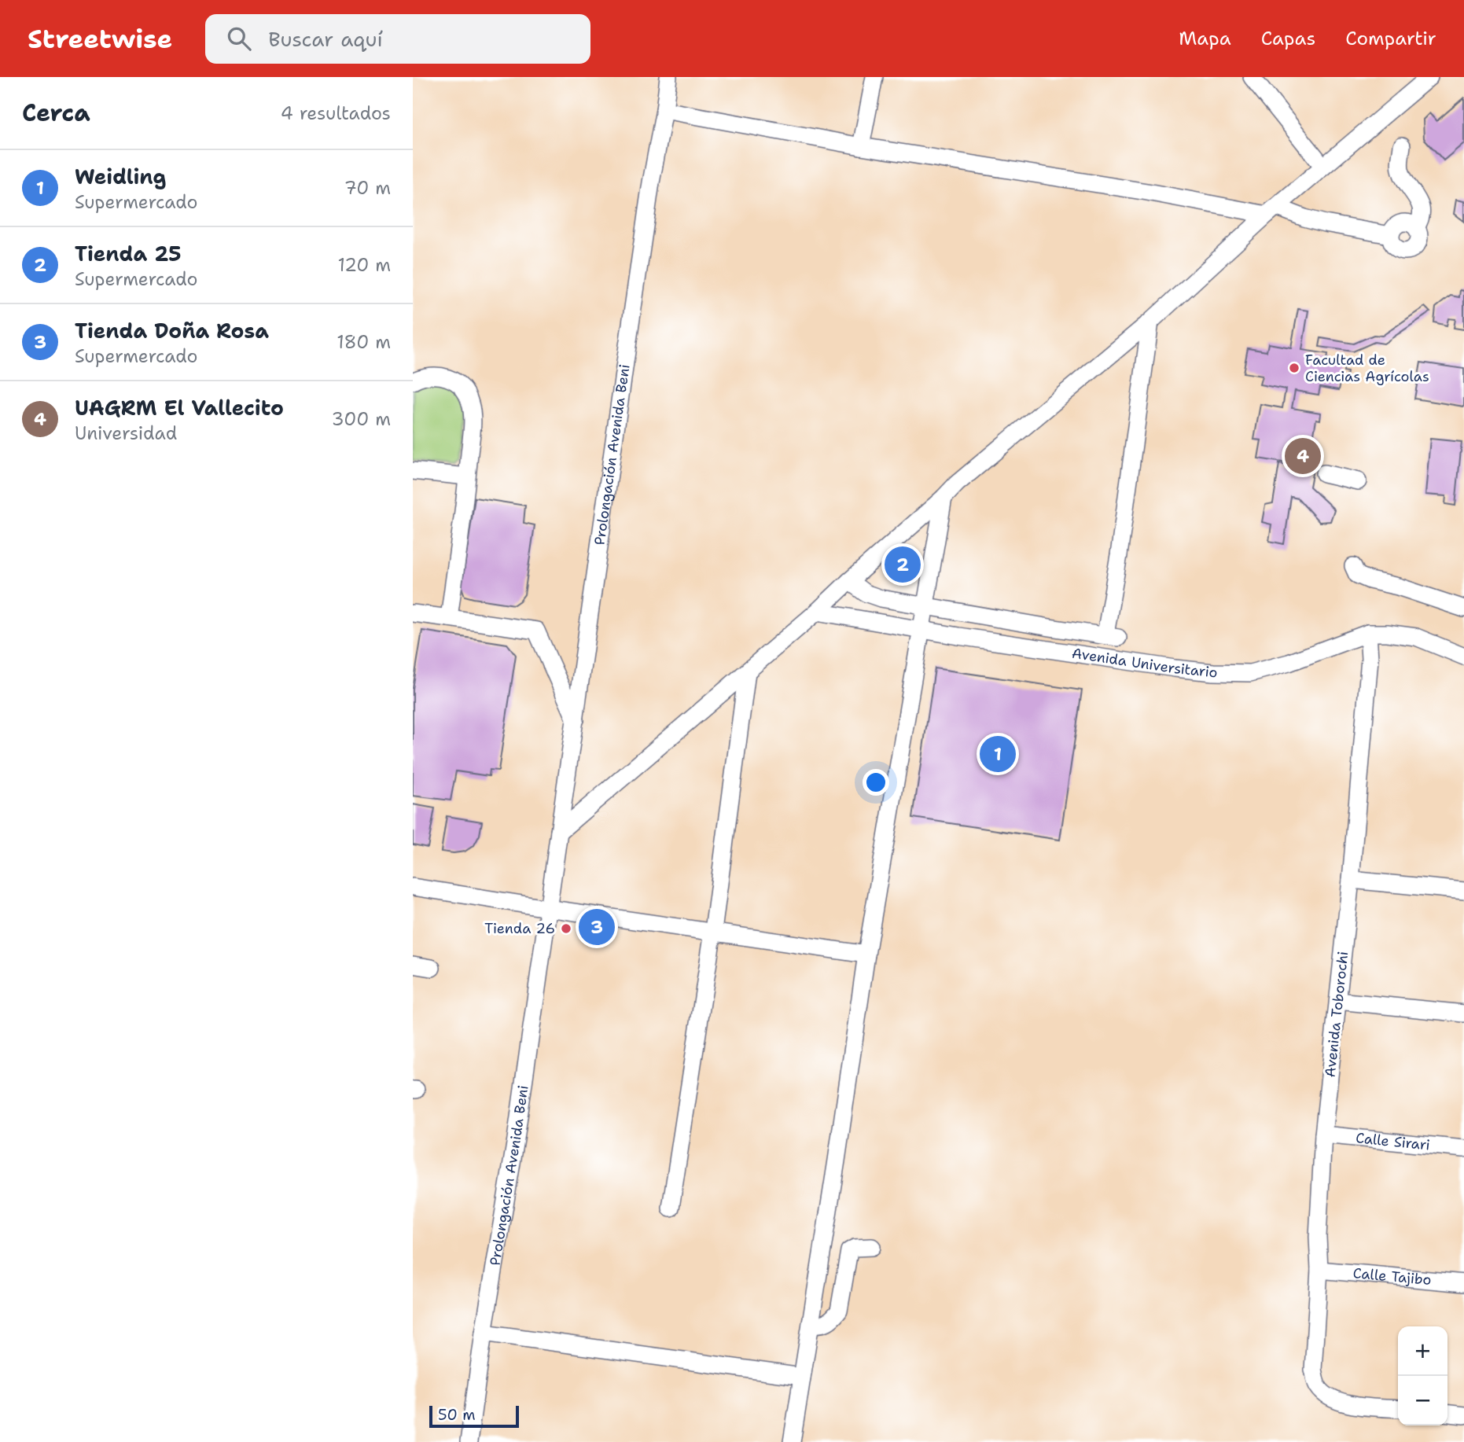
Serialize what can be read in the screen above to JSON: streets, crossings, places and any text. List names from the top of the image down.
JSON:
{
  "streets": {
    "street": [
      "Prolongación Avenida Beni",
      "Avenida Universitario",
      "Avenida Toborochi",
      "Calle Sirari",
      "Calle Tajibo"
    ]
  },
  "crossings": [
    ["Avenida Universitario", "Avenida Toborochi"],
    ["Avenida Toborochi", "Calle Sirari"],
    ["Avenida Toborochi", "Calle Tajibo"]
  ],
  "places": ["Facultad de Ciencias Agrícolas", "Tienda 26"],
  "scale_bar": "50 m",
  "page": {
    "header": "Streetwise",
    "search": "Buscar aquí",
    "nav": ["Mapa", "Capas", "Compartir"],
    "heading": ["Cerca", "4 resultados"],
    "list": [
      {
        "mark": "1",
        "name": "Weidling",
        "note": "Supermercado",
        "value": "70 m"
      },
      {
        "mark": "2",
        "name": "Tienda 25",
        "note": "Supermercado",
        "value": "120 m"
      },
      {
        "mark": "3",
        "name": "Tienda Doña Rosa",
        "note": "Supermercado",
        "value": "180 m"
      },
      {
        "mark": "4",
        "name": "UAGRM El Vallecito",
        "note": "Universidad",
        "value": "300 m"
      }
    ],
    "pins": [
      "4",
      "2",
      "1",
      "3"
    ],
    "map_buttons": ["+", "−"],
    "scale": "50 m"
  }
}
